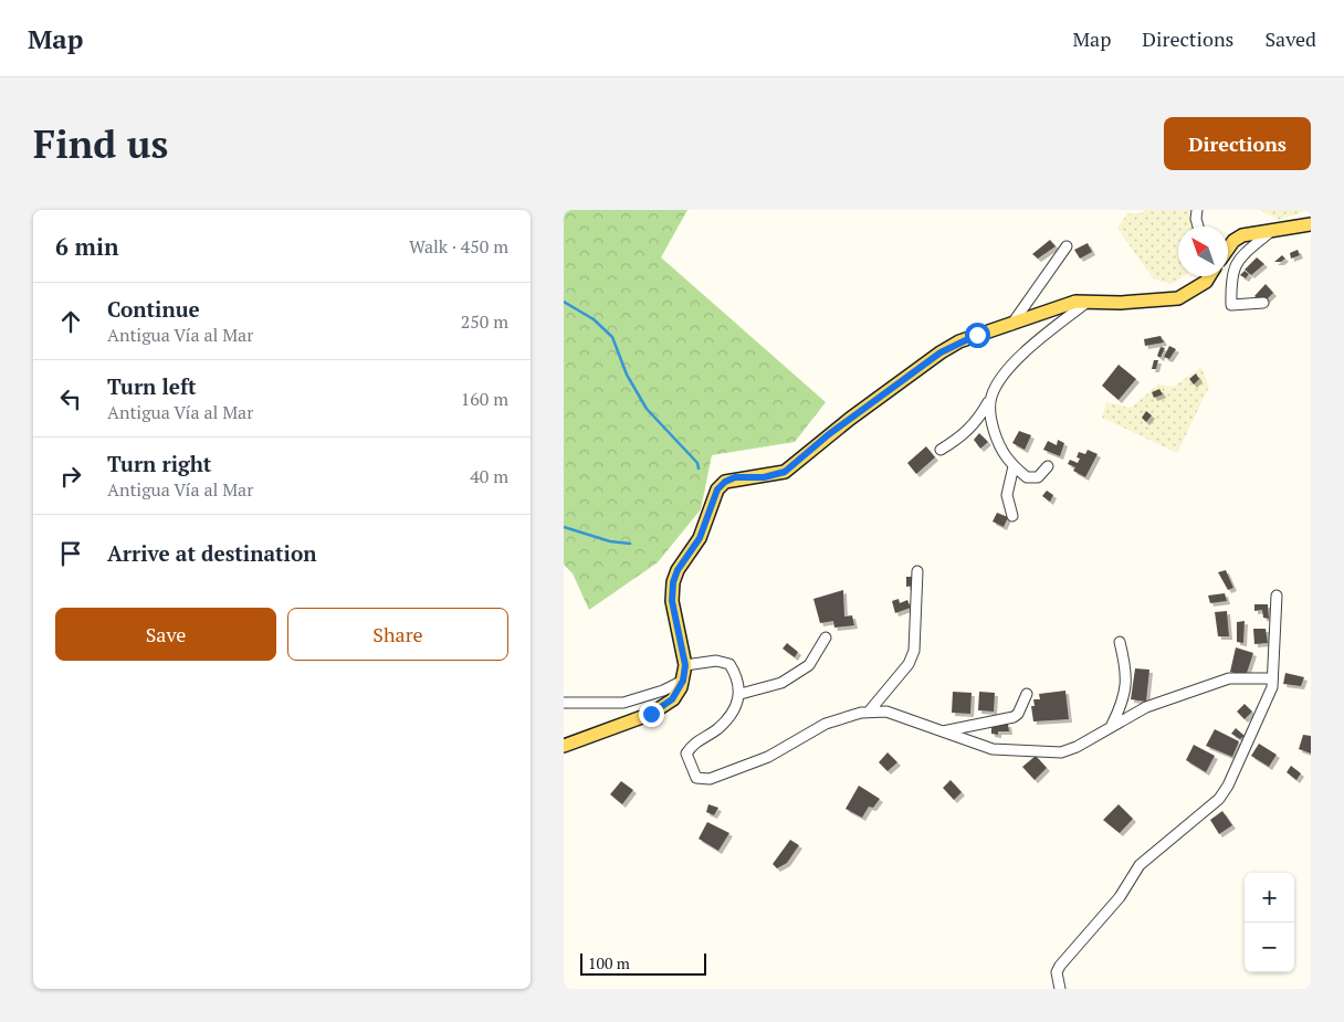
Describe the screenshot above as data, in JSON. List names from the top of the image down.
{
  "scale_bar": "100 m",
  "north": "top left",
  "page": {
    "header": "Map",
    "nav": ["Map", "Directions", "Saved"],
    "buttons": [
      "Directions",
      ["Save", "Share"]
    ],
    "title": "Find us",
    "heading": ["6 min", "Walk · 450 m"],
    "list": [
      ["Continue", "Antigua Vía al Mar", "250 m"],
      ["Turn left", "Antigua Vía al Mar", "160 m"],
      ["Turn right", "Antigua Vía al Mar", "40 m"],
      "Arrive at destination"
    ],
    "map_buttons": ["+", "−"],
    "scale": "100 m"
  }
}
